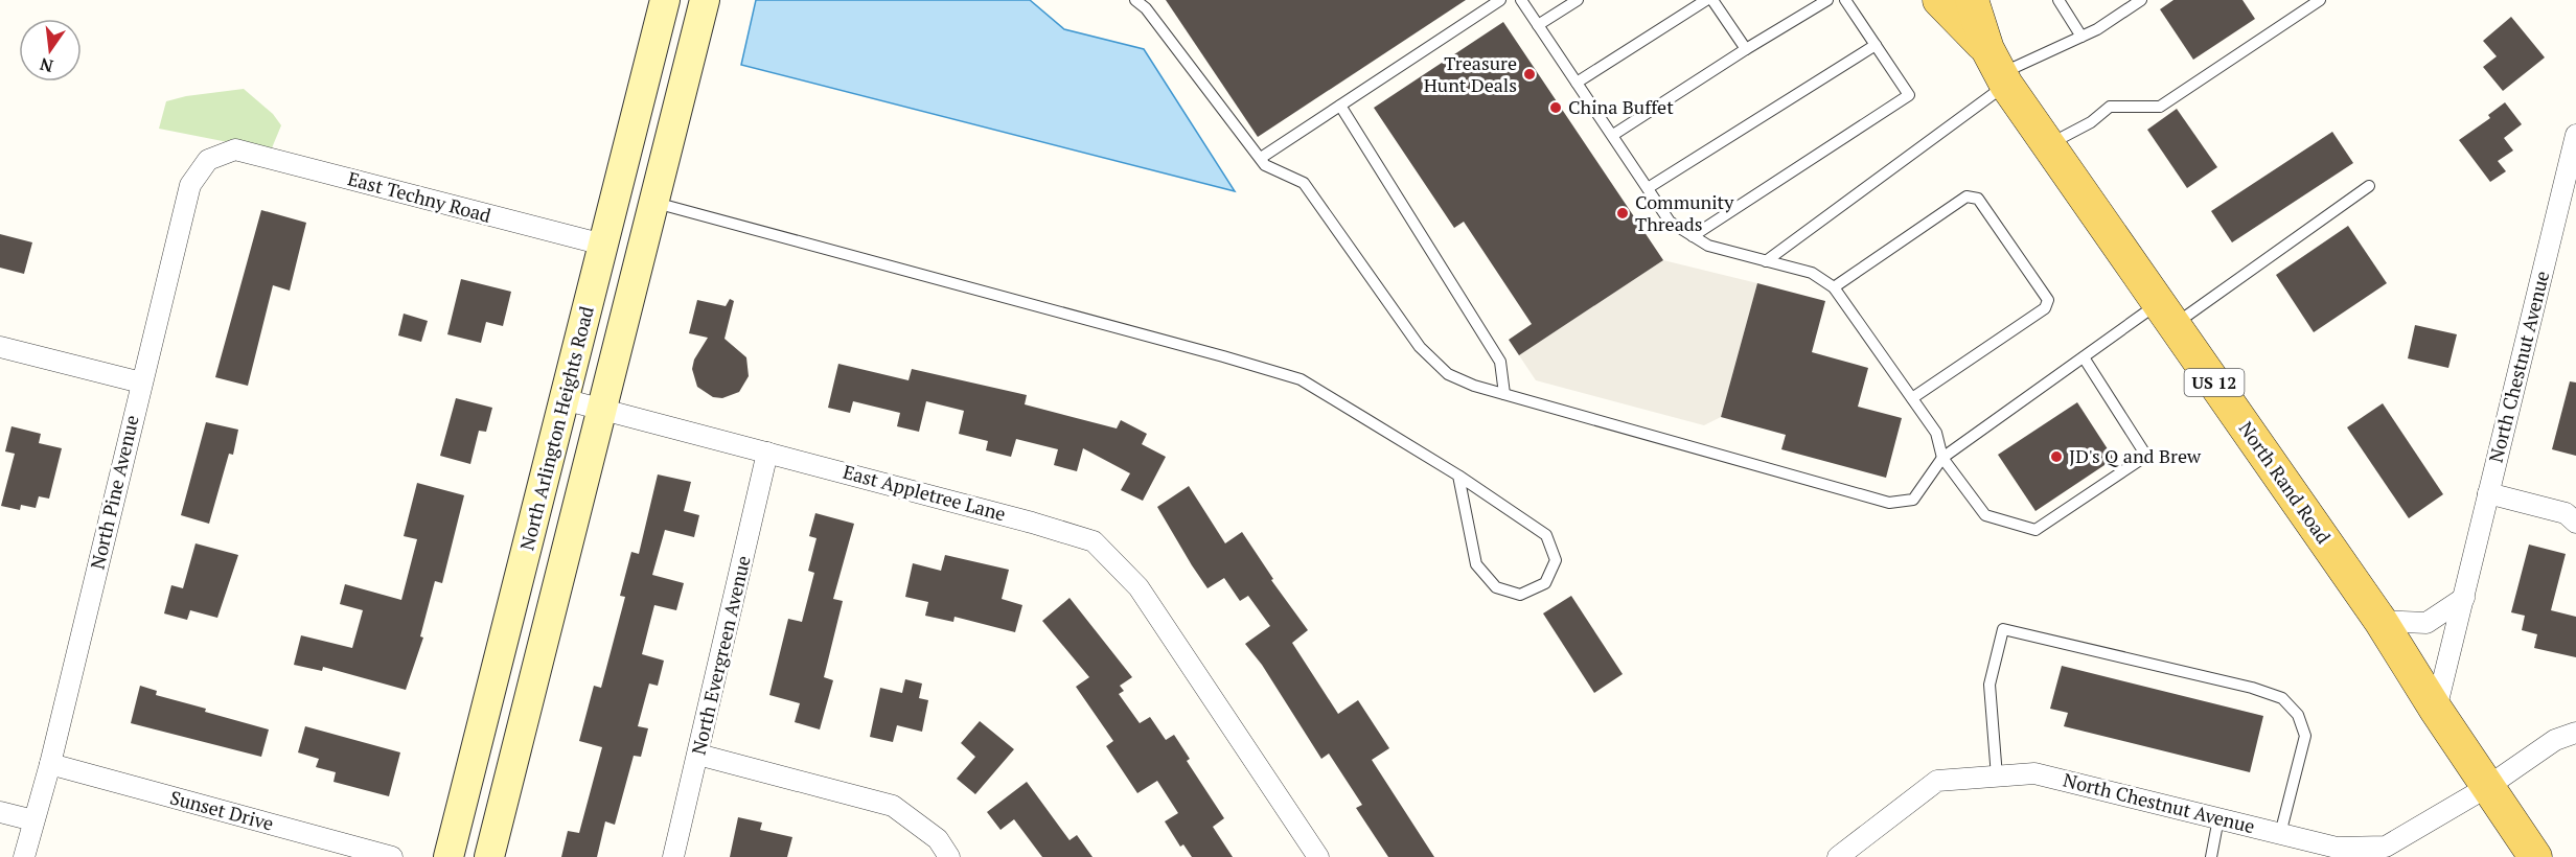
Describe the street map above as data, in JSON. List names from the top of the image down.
{
  "streets": {
    "main road": ["US 12", "North Arlington Heights Road", "North Rand Road"],
    "street": [
      "East Techny Road",
      "North Chestnut Avenue",
      "North Pine Avenue",
      "East Appletree Lane",
      "North Evergreen Avenue",
      "Sunset Drive"
    ]
  },
  "crossings": [
    ["East Techny Road", "North Arlington Heights Road"],
    ["East Techny Road", "North Pine Avenue"],
    ["North Chestnut Avenue", "North Rand Road"],
    ["US 12", "North Rand Road"],
    ["North Arlington Heights Road", "East Appletree Lane"],
    ["North Pine Avenue", "Sunset Drive"],
    ["East Appletree Lane", "North Evergreen Avenue"]
  ],
  "places": [
    "Treasure Hunt Deals",
    "China Buffet",
    "Community Threads",
    "JD's Q and Brew"
  ],
  "north": "bottom"
}
